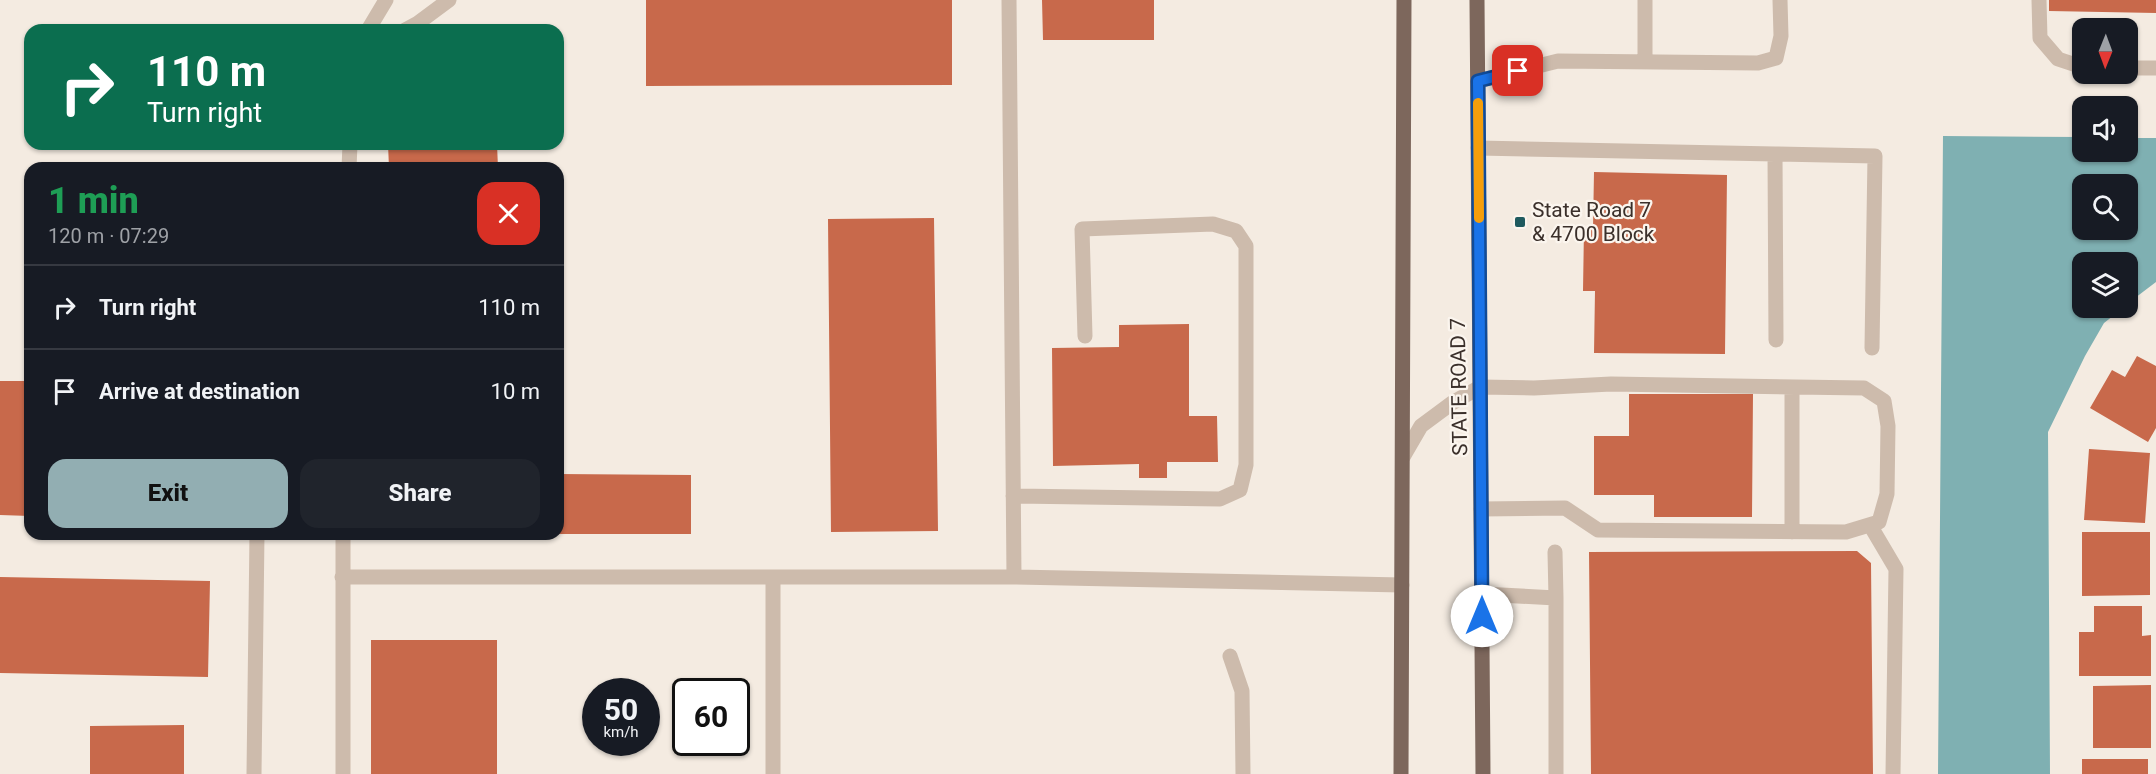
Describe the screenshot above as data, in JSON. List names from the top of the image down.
{
  "streets": {
    "main road": ["STATE ROAD 7"]
  },
  "places": {
    "transit": ["State Road 7 & 4700 Block"]
  },
  "north": "bottom",
  "page": {
    "turn": ["110 m", "Turn right"],
    "heading": ["1 min", "120 m · 07:29"],
    "list": [
      {
        "name": "Turn right",
        "value": "110 m"
      },
      {
        "name": "Arrive at destination",
        "value": "10 m"
      }
    ],
    "buttons": ["Exit", "Share"],
    "speed": "50 km/h",
    "limit": "60"
  }
}
